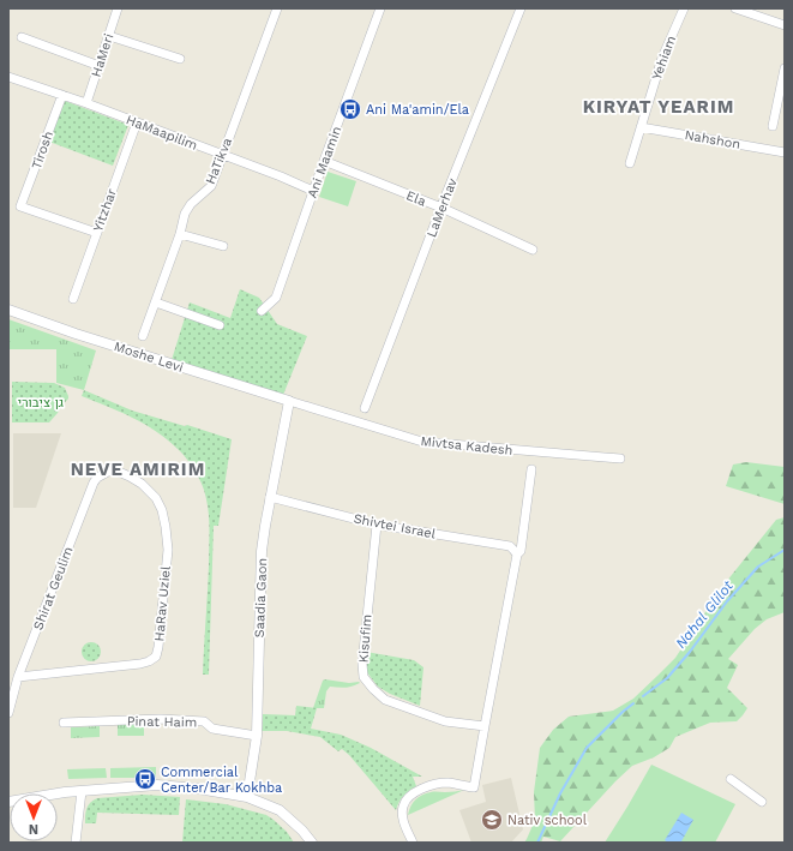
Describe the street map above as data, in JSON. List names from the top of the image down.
{
  "streets": {
    "street": [
      "HaMeri",
      "Yehiam",
      "HaMaapilim",
      "Nahshon",
      "Tirosh",
      "HaTikva",
      "Ani Maamin",
      "Ela",
      "LaMerhav",
      "Yitzhar",
      "Moshe Levi",
      "Mivtsa Kadesh",
      "Shivtei Israel",
      "Shirat Geulim",
      "Saadia Gaon",
      "HaRav Uziel",
      "Kisufim",
      "Pinat Haim"
    ]
  },
  "crossings": [
    ["HaMeri", "HaMaapilim"],
    ["Yehiam", "Nahshon"],
    ["HaMaapilim", "Tirosh"],
    ["HaMaapilim", "HaTikva"],
    ["HaMaapilim", "Ani Maamin"],
    ["HaMaapilim", "Yitzhar"],
    ["Tirosh", "Yitzhar"],
    ["Ani Maamin", "Ela"],
    ["Ela", "LaMerhav"],
    ["Moshe Levi", "Mivtsa Kadesh"],
    ["Moshe Levi", "Saadia Gaon"],
    ["Mivtsa Kadesh", "Saadia Gaon"],
    ["Shivtei Israel", "Saadia Gaon"],
    ["Shivtei Israel", "Kisufim"],
    ["Shirat Geulim", "HaRav Uziel"],
    ["Saadia Gaon", "Pinat Haim"]
  ],
  "districts": ["KIRYAT YEARIM", "NEVE AMIRIM"],
  "water": ["Nahal Glilot"],
  "parks": ["גן ציבורי"],
  "places": {
    "bus stop": ["Ani Ma'amin/Ela", "Commercial Center/Bar Kokhba"],
    "school or university": ["Nativ school"]
  },
  "north": "bottom"
}
